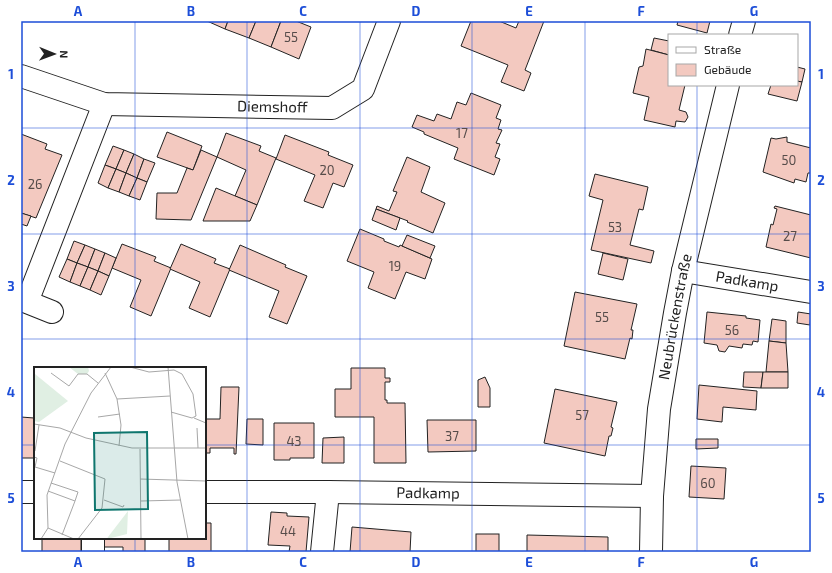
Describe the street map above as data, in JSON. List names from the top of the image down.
{
  "streets": {
    "street": ["Diemshoff", "Padkamp", "Neubrückenstraße"]
  },
  "crossings": [
    ["Padkamp", "Neubrückenstraße"]
  ],
  "house_numbers": [
    "55",
    "17",
    "50",
    "20",
    "26",
    "53",
    "27",
    "19",
    "55",
    "56",
    "57",
    "37",
    "43",
    "60",
    "44"
  ],
  "legend": ["Straße", "Gebäude"],
  "north": "right",
  "grid": {
    "columns": [
      "A",
      "B",
      "C",
      "D",
      "E",
      "F",
      "G"
    ],
    "rows": [
      "1",
      "2",
      "3",
      "4",
      "5"
    ]
  }
}
